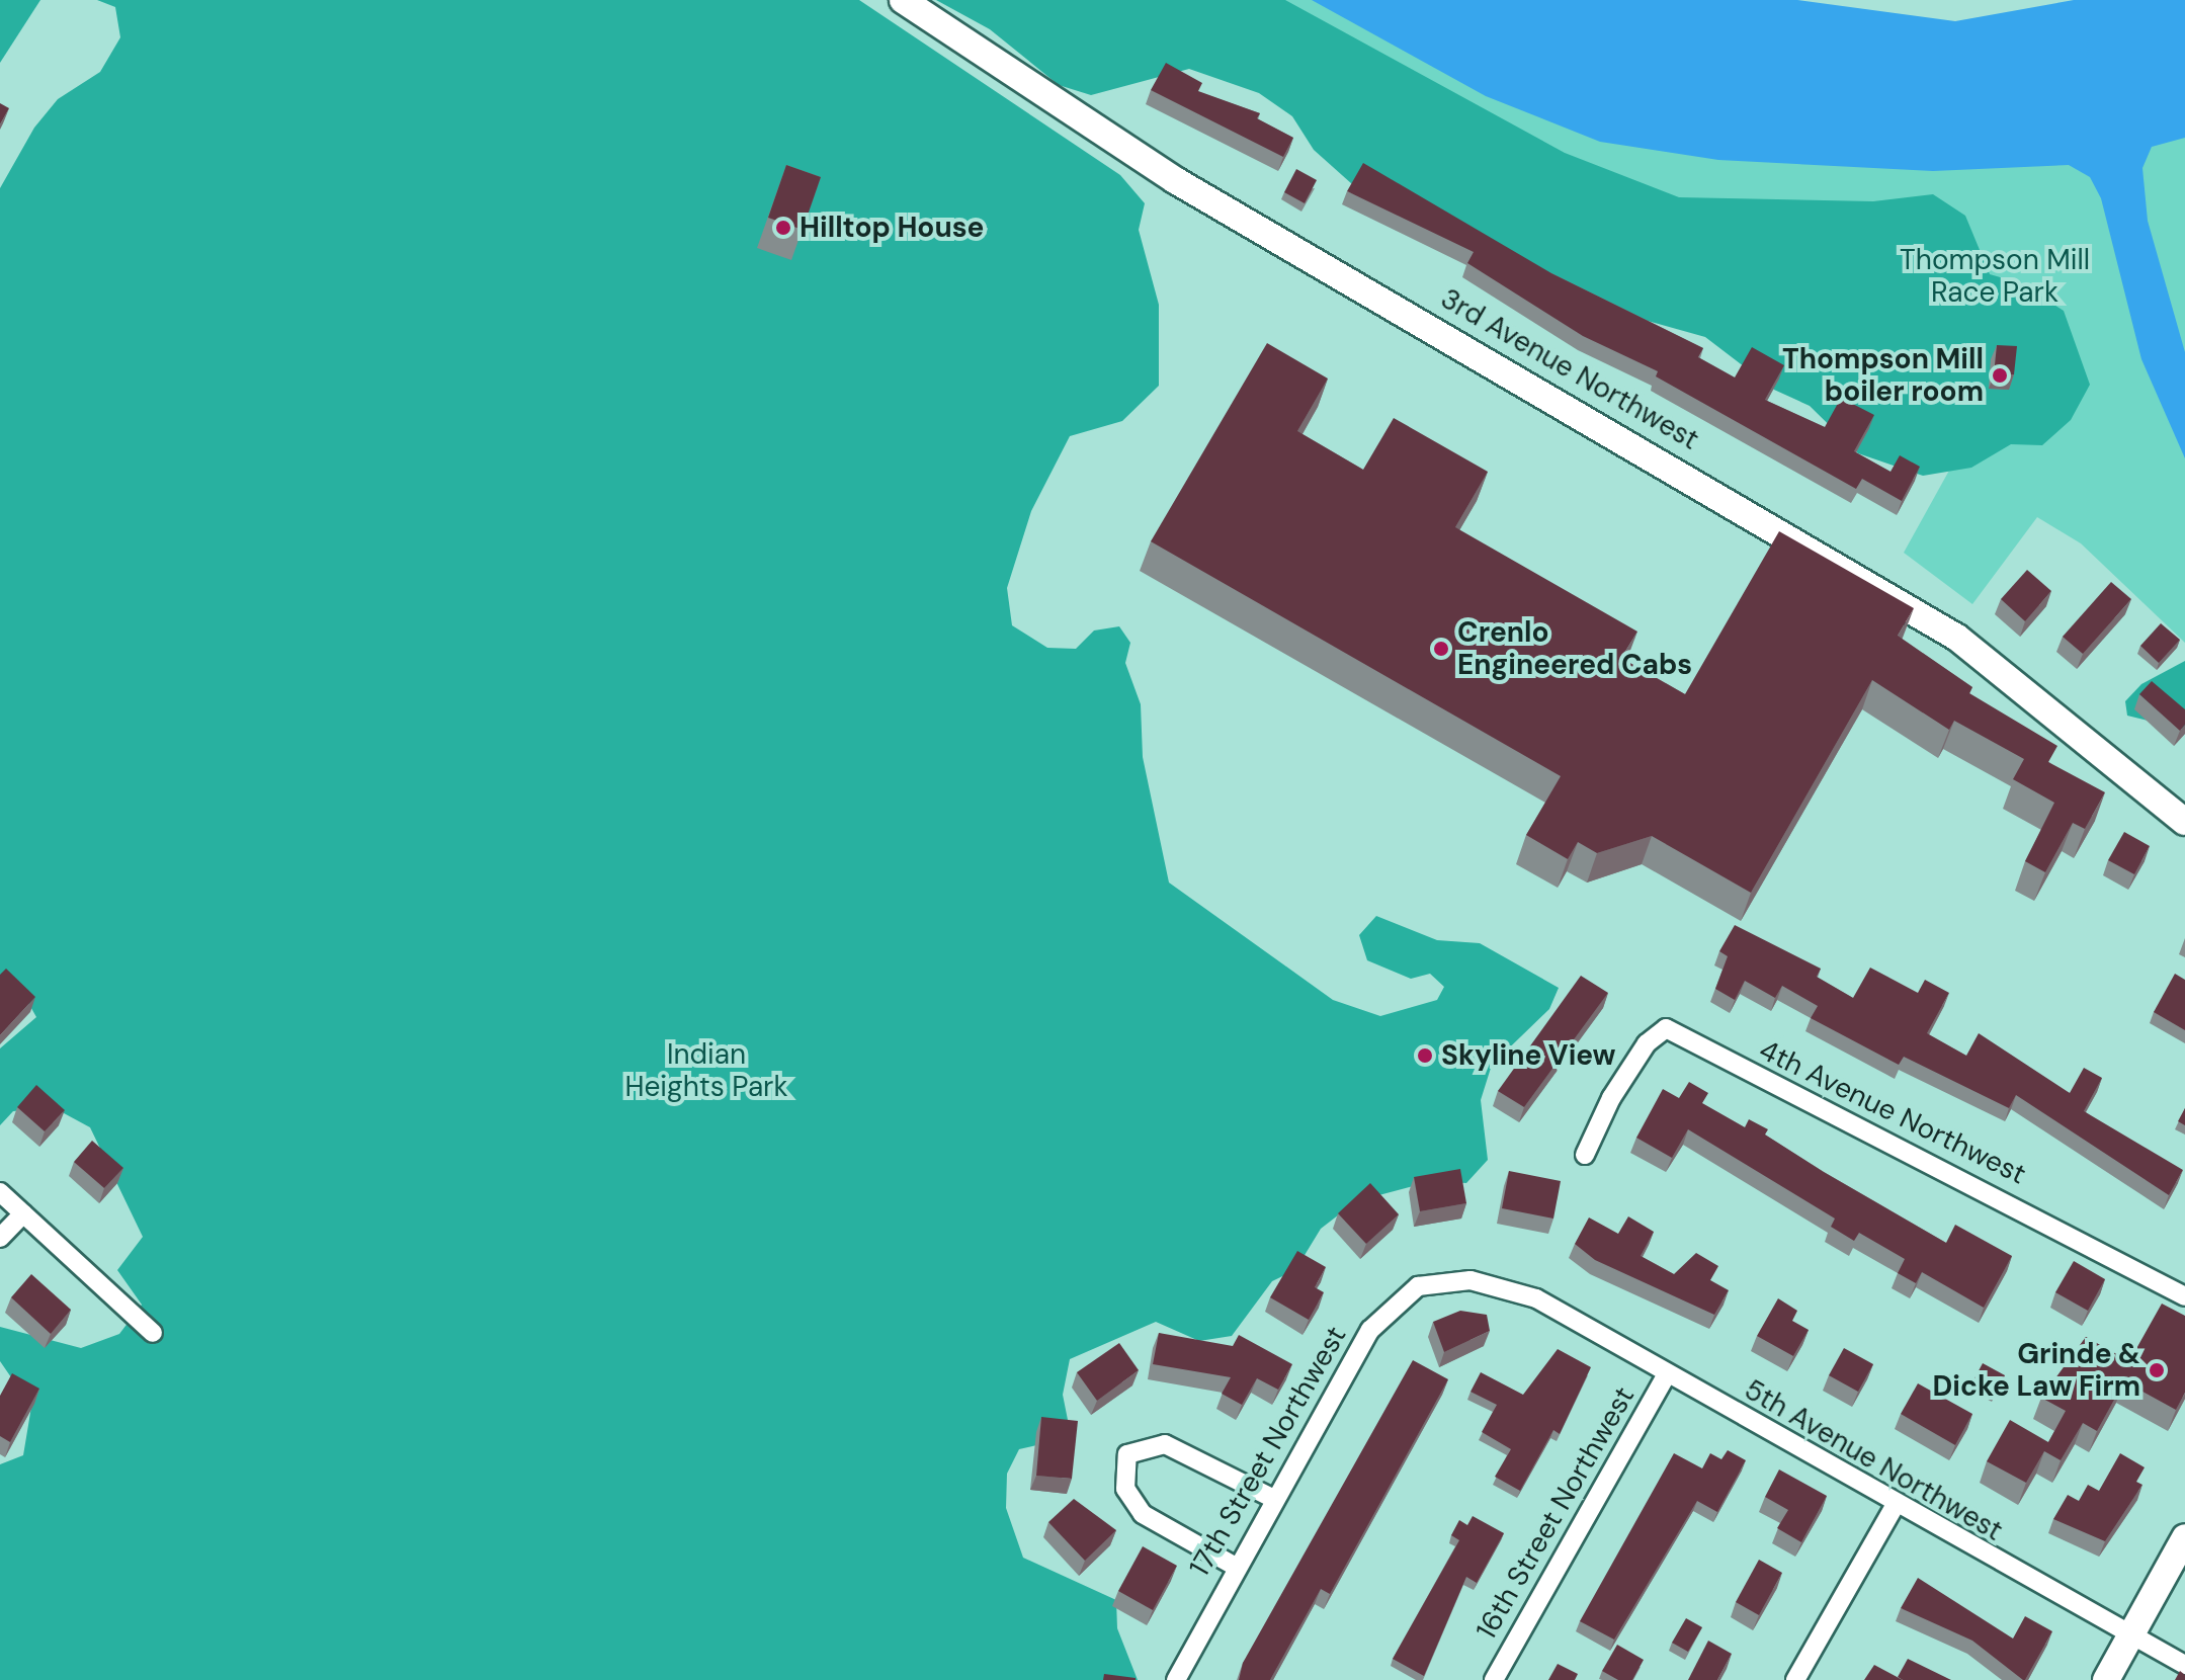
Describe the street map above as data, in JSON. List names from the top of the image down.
{
  "streets": {
    "main road": ["3rd Avenue Northwest"],
    "street": [
      "4th Avenue Northwest",
      "17th Street Northwest",
      "5th Avenue Northwest",
      "16th Street Northwest"
    ]
  },
  "crossings": [
    ["17th Street Northwest", "5th Avenue Northwest"],
    ["5th Avenue Northwest", "16th Street Northwest"]
  ],
  "parks": ["Thompson Mill Race Park", "Indian Heights Park"],
  "places": [
    "Hilltop House",
    "Thompson Mill boiler room",
    "Crenlo Engineered Cabs",
    "Skyline View",
    "Grinde & Dicke Law Firm"
  ]
}
